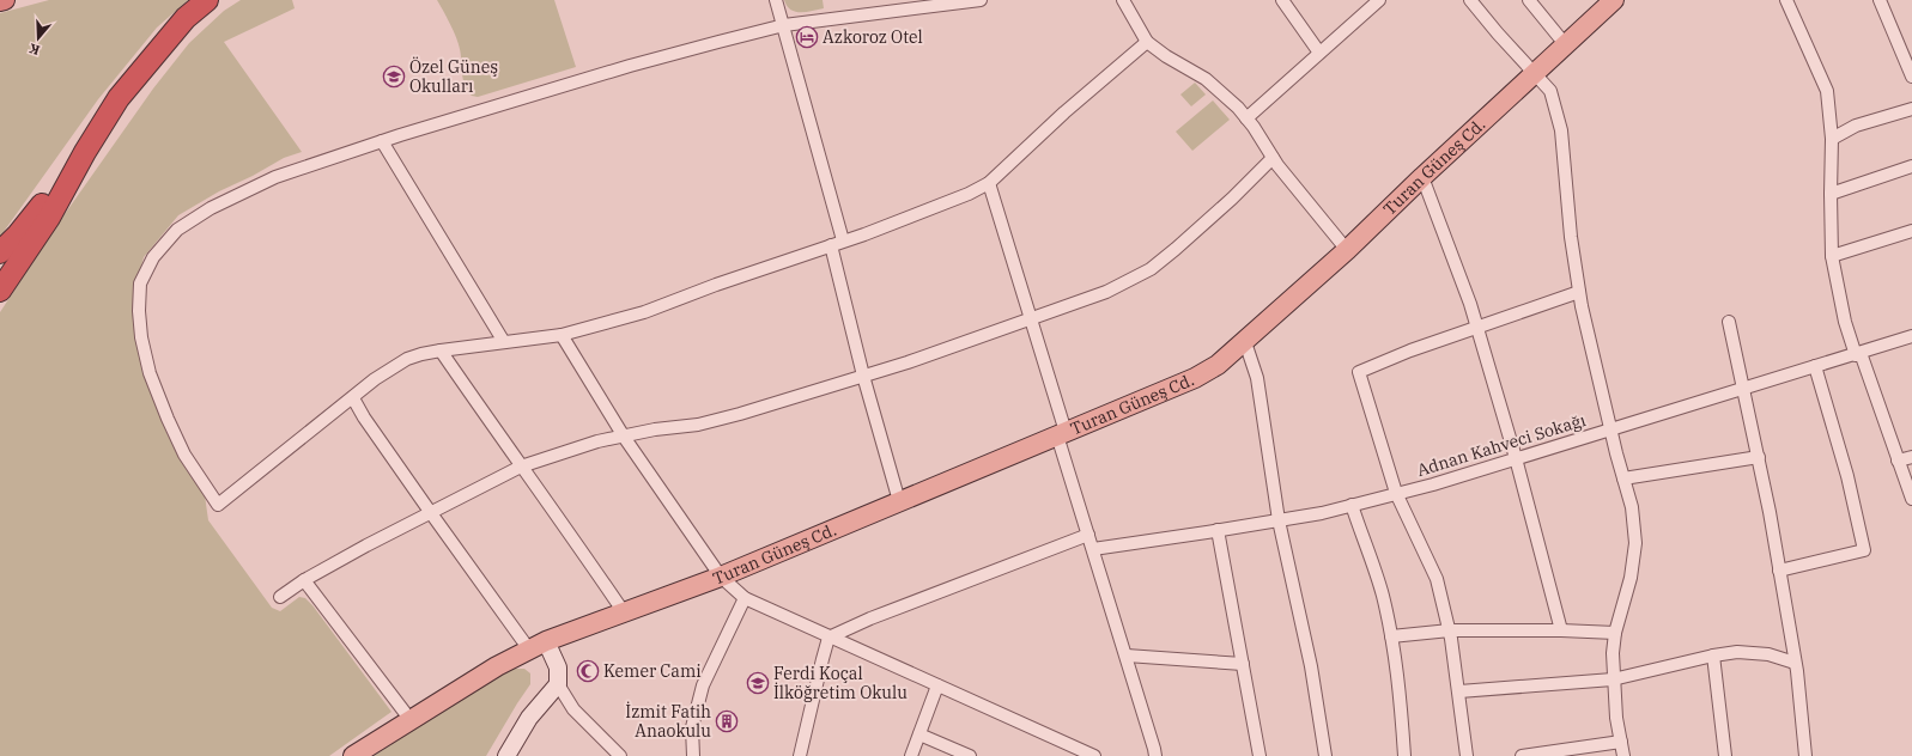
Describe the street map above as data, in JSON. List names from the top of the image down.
{
  "streets": {
    "main road": ["Turan Güneş Cd."],
    "street": ["Adnan Kahveci Sokağı"]
  },
  "places": {
    "hotel": ["Azkoroz Otel"],
    "school or university": ["Özel Güneş Okulları", "Ferdi Koçal İlköğretim Okulu"],
    "mosque": ["Kemer Cami"],
    "building": ["İzmit Fatih Anaokulu"]
  },
  "north": "bottom"
}
